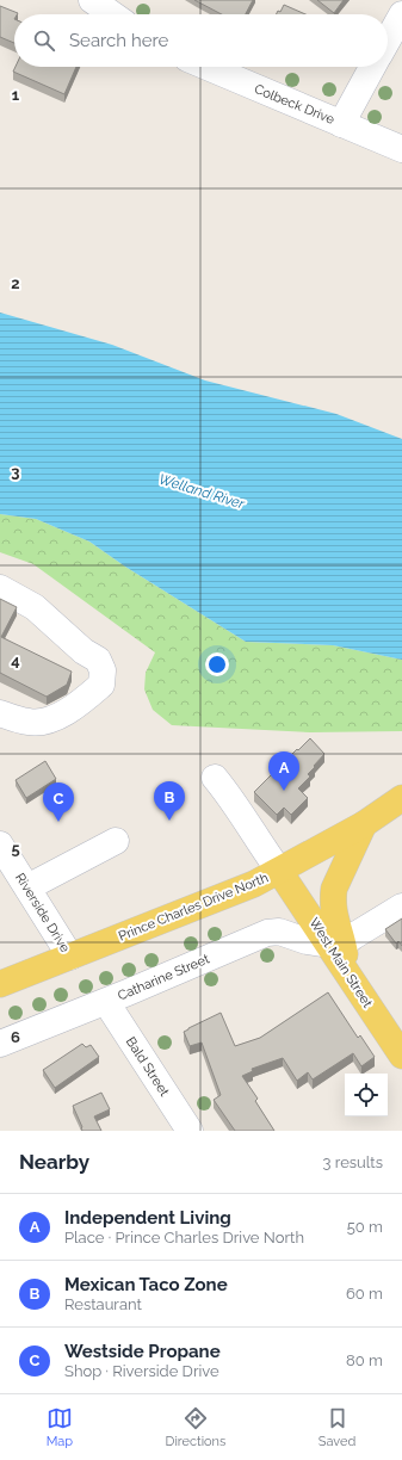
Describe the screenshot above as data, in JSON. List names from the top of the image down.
{
  "streets": {
    "main road": ["Prince Charles Drive North", "West Main Street"],
    "street": [
      "Colbeck Drive",
      "Riverside Drive",
      "Catharine Street",
      "Bald Street"
    ]
  },
  "crossings": [
    ["Prince Charles Drive North", "Riverside Drive"],
    ["Prince Charles Drive North", "West Main Street"],
    ["West Main Street", "Catharine Street"],
    ["Catharine Street", "Bald Street"]
  ],
  "water": ["Welland River"],
  "page": {
    "search": "Search here",
    "pins": ["A", "B", "C"],
    "heading": ["Nearby", "3 results"],
    "list": [
      {
        "mark": "A",
        "name": "Independent Living",
        "note": "Place · Prince Charles Drive North",
        "value": "50 m"
      },
      {
        "mark": "B",
        "name": "Mexican Taco Zone",
        "note": "Restaurant",
        "value": "60 m"
      },
      {
        "mark": "C",
        "name": "Westside Propane",
        "note": "Shop · Riverside Drive",
        "value": "80 m"
      }
    ],
    "nav": ["Map", "Directions", "Saved"]
  },
  "grid": {
    "rows": [
      "1",
      "2",
      "3",
      "4",
      "5",
      "6"
    ]
  }
}
